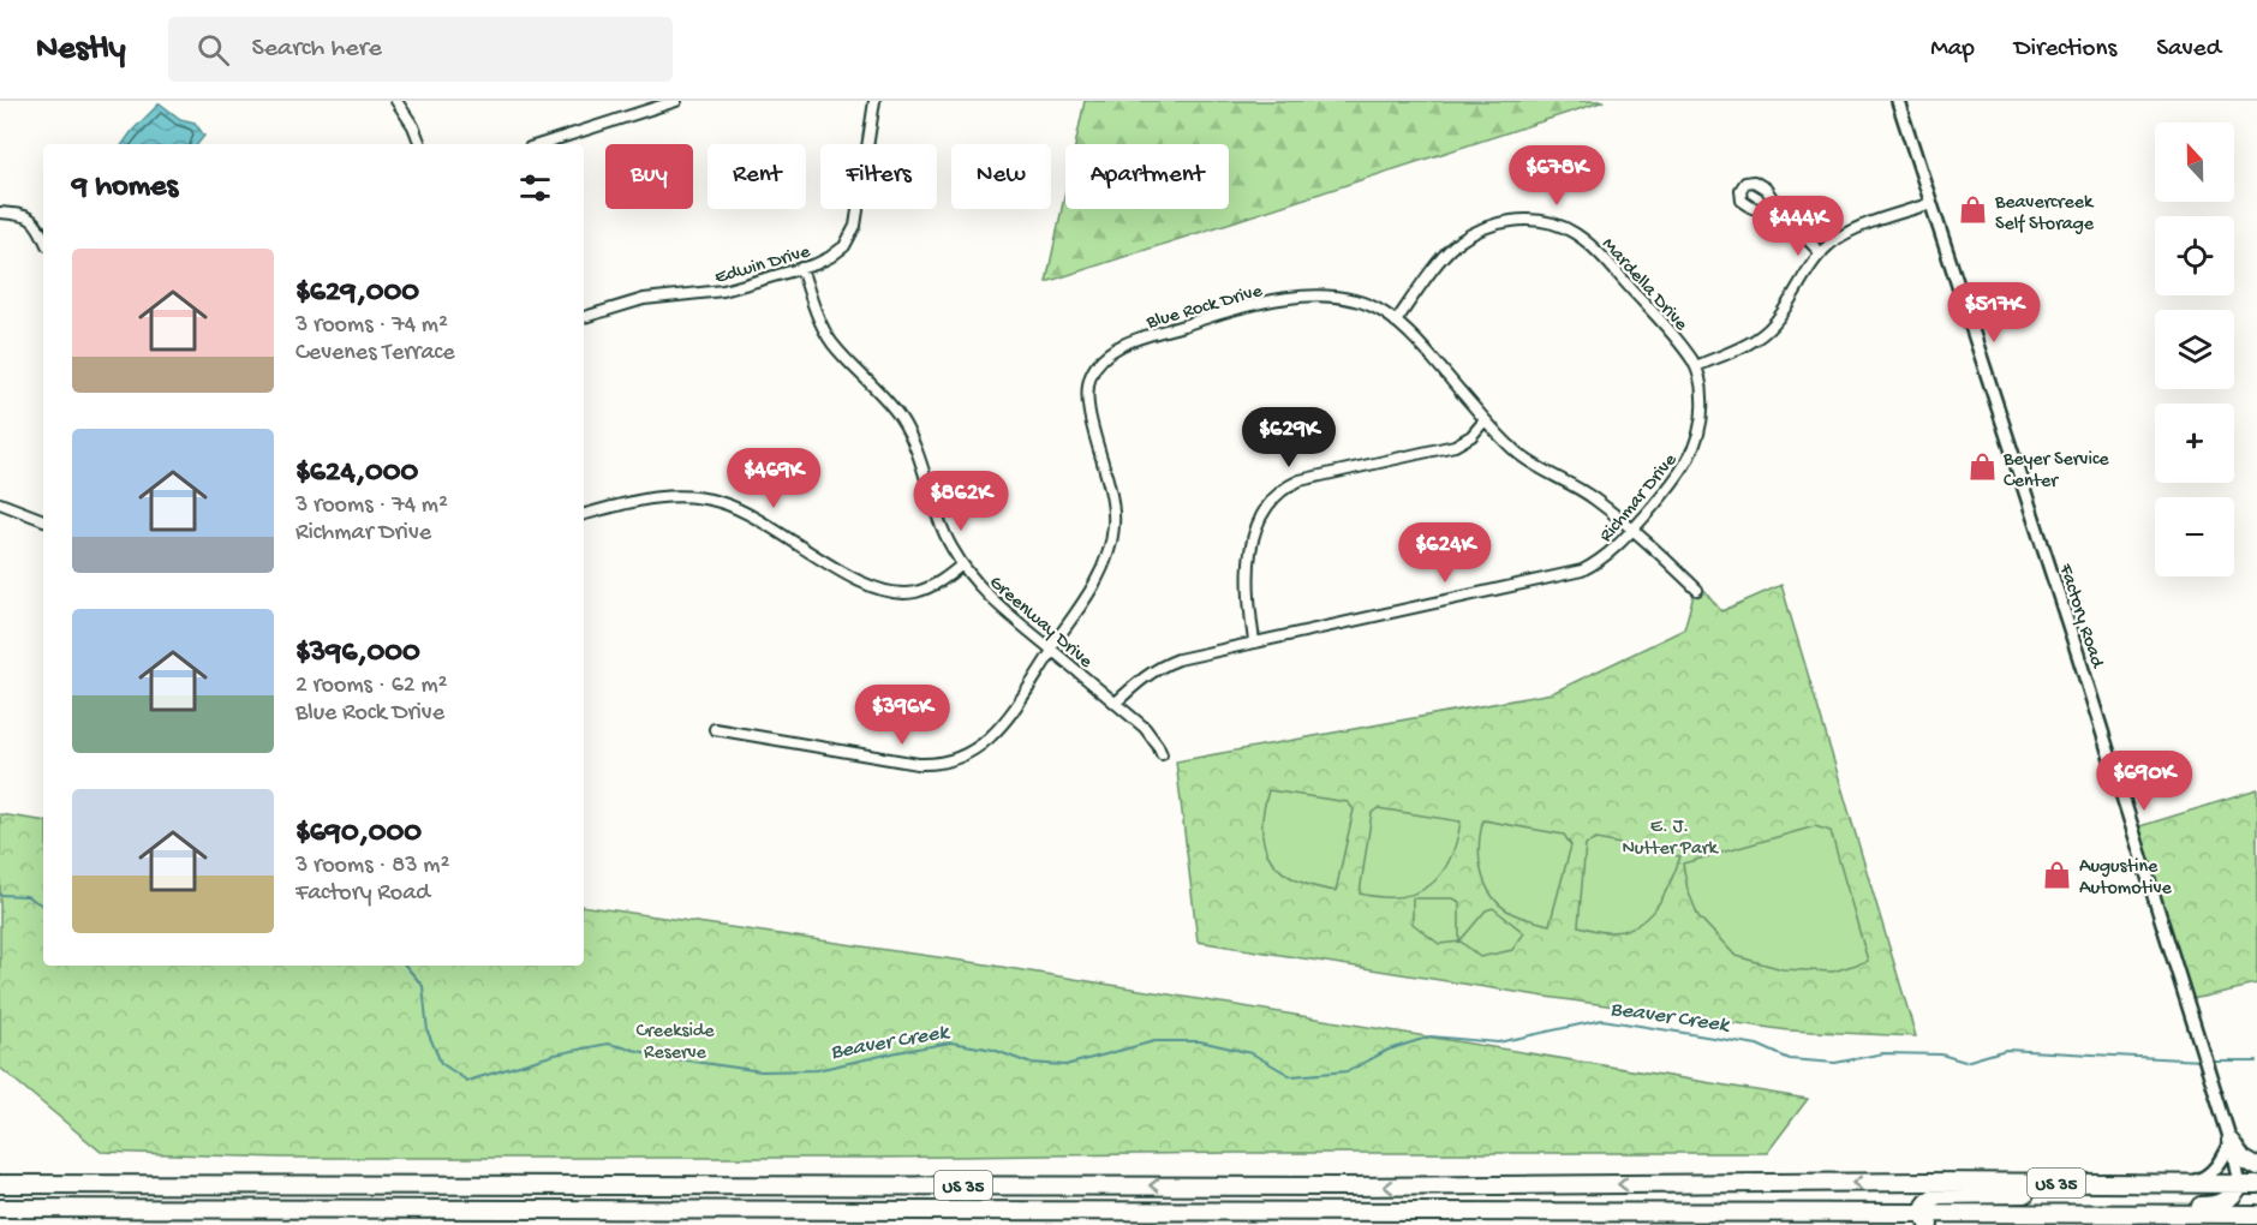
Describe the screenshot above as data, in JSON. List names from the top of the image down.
{
  "streets": {
    "highway": ["US 35"],
    "street": [
      "Edwin Drive",
      "Mardella Drive",
      "Blue Rock Drive",
      "Richmar Drive",
      "Factory Road",
      "Greenway Drive"
    ]
  },
  "crossings": [
    ["Edwin Drive", "Greenway Drive"],
    ["Mardella Drive", "Blue Rock Drive"],
    ["Mardella Drive", "Richmar Drive"],
    ["Blue Rock Drive", "Richmar Drive"],
    ["Blue Rock Drive", "Greenway Drive"],
    ["Richmar Drive", "Greenway Drive"],
    ["Factory Road", "US 35"]
  ],
  "water": ["Beaver Creek"],
  "parks": ["E. J. Nutter Park", "Creekside Reserve"],
  "places": {
    "shop": ["Beavercreek Self Storage", "Beyer Service Center", "Augustine Automotive"]
  },
  "north": "top",
  "page": {
    "header": "Nestly",
    "search": "Search here",
    "nav": ["Map", "Directions", "Saved"],
    "map_buttons": ["+", "−"],
    "chip": [
      "Buy",
      "Rent",
      "Filters",
      "New",
      "Apartment"
    ],
    "heading": "9 homes",
    "price": [
      "$678K",
      "$444K",
      "$517K",
      "$629K",
      "$469K",
      "$862K",
      "$624K",
      "$396K",
      "$690K"
    ],
    "list": [
      {
        "name": "$629,000",
        "note": "3 rooms · 74 m² · Cevenes Terrace"
      },
      {
        "name": "$624,000",
        "note": "3 rooms · 74 m² · Richmar Drive"
      },
      {
        "name": "$396,000",
        "note": "2 rooms · 62 m² · Blue Rock Drive"
      },
      {
        "name": "$690,000",
        "note": "3 rooms · 83 m² · Factory Road"
      }
    ]
  }
}
